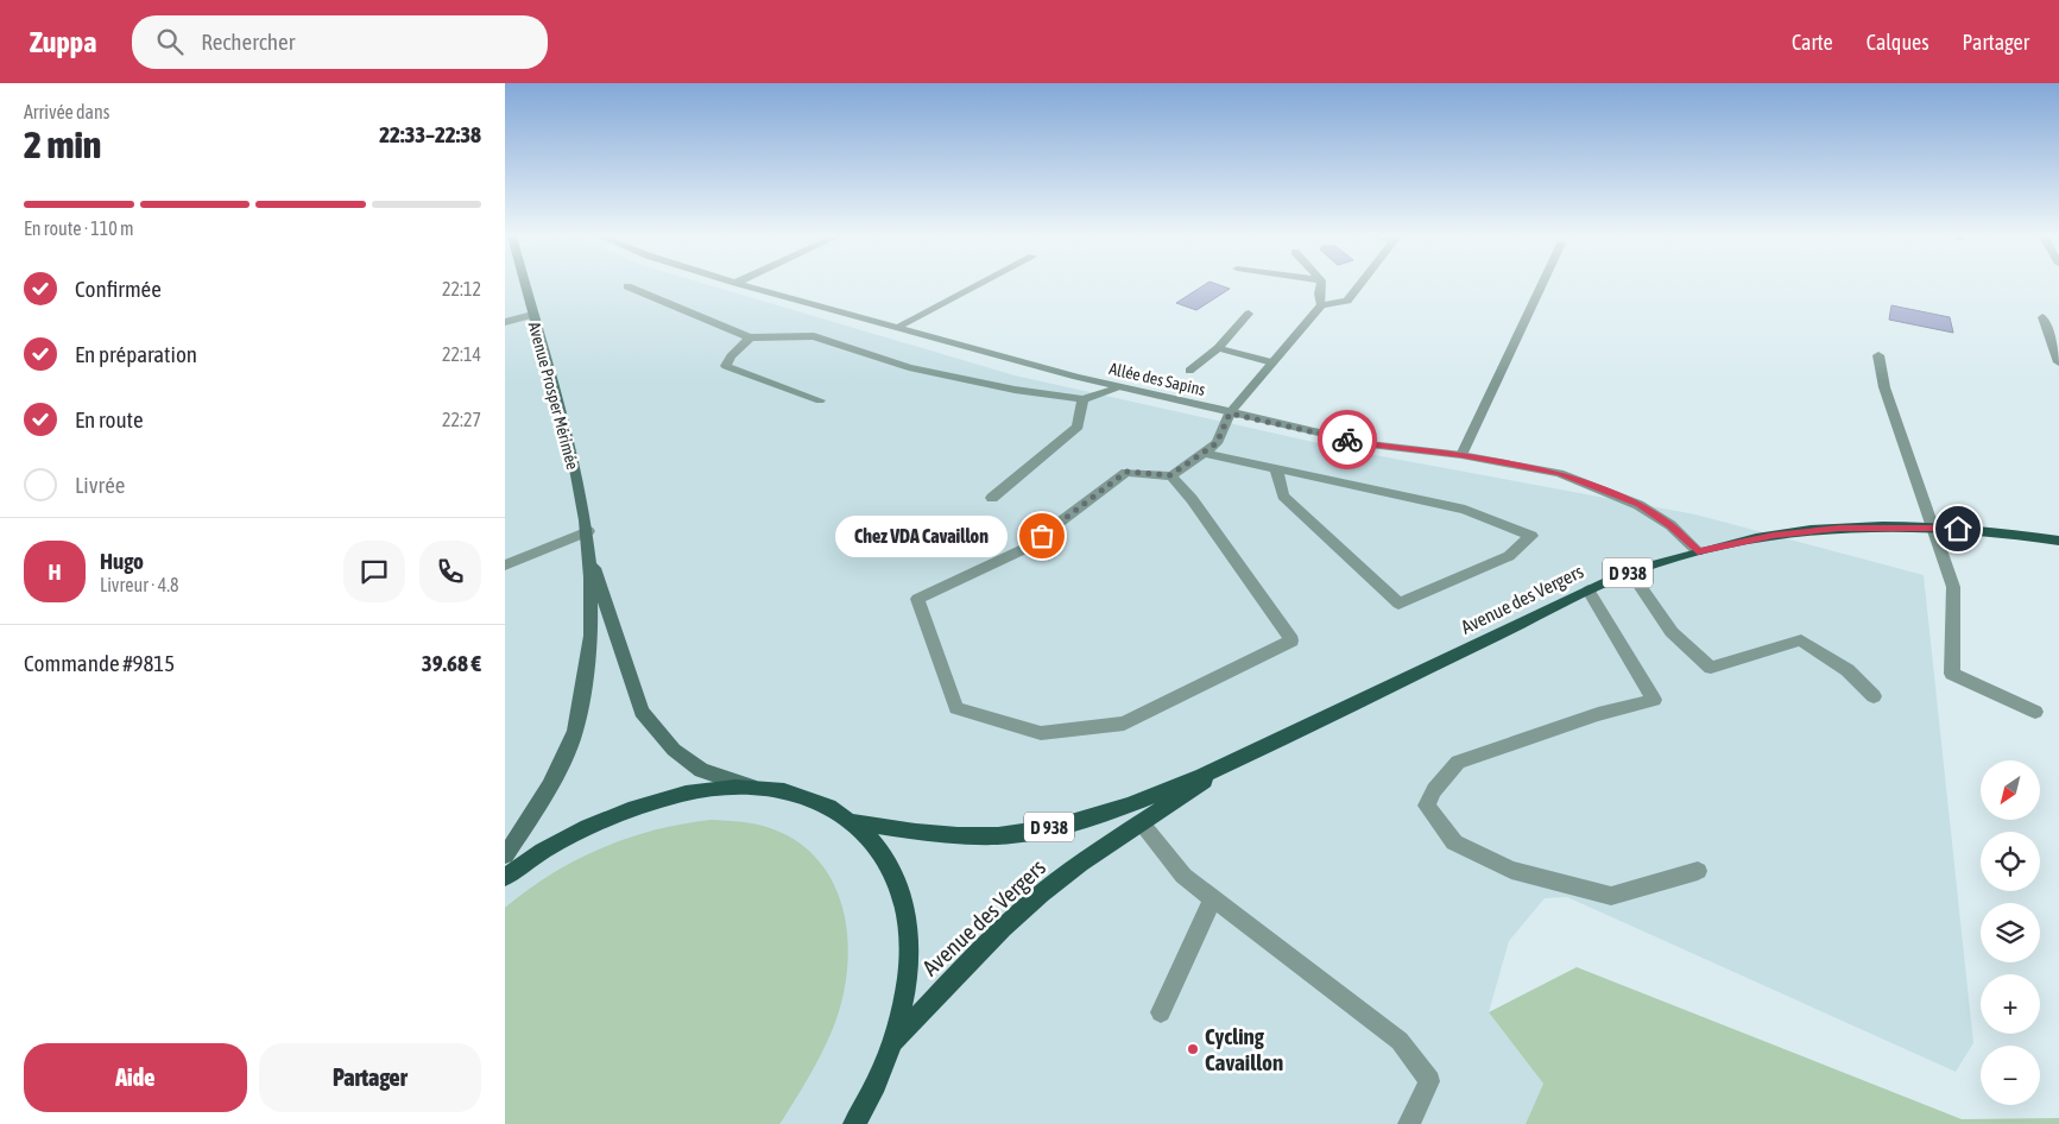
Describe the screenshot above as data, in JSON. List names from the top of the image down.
{
  "streets": {
    "main road": ["Avenue Prosper Mérimée", "D 938", "Avenue des Vergers"],
    "street": ["Allée des Sapins"]
  },
  "crossings": [
    ["Allée des Sapins", "Avenue des Vergers"],
    ["Avenue Prosper Mérimée", "D 938"],
    ["D 938", "Avenue des Vergers"]
  ],
  "places": ["Chez VDA Cavaillon", "Cycling Cavaillon"],
  "north": "bottom left",
  "page": {
    "header": "Zuppa",
    "search": "Rechercher",
    "nav": ["Carte", "Calques", "Partager"],
    "heading": ["2 min", "Arrivée dans", "22:33–22:38"],
    "panel": [
      "Hugo",
      "Livreur · 4.8",
      "Commande #9815",
      "39.68 €"
    ],
    "bar": "En route · 110 m",
    "list": [
      ["Confirmée", "22:12"],
      ["En préparation", "22:14"],
      ["En route", "22:27"],
      "Livrée"
    ],
    "bubble": "Chez VDA Cavaillon",
    "round": "H",
    "map_buttons": ["+", "−"],
    "buttons": ["Aide", "Partager"]
  }
}
